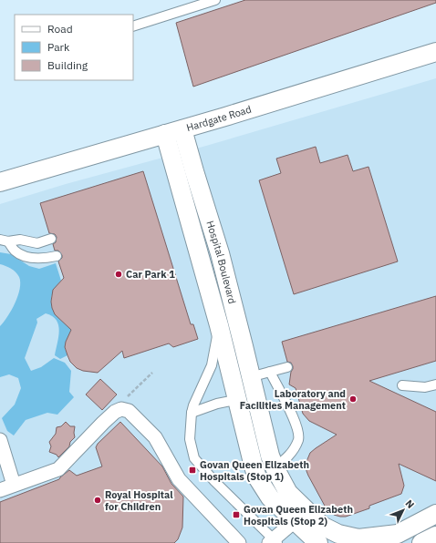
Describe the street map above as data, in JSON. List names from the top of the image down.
{
  "streets": {
    "street": ["Hardgate Road", "Hospital Boulevard"]
  },
  "crossings": [
    ["Hardgate Road", "Hospital Boulevard"]
  ],
  "places": {
    "other": ["Car Park 1", "Laboratory and Facilities Management", "Royal Hospital for Children"],
    "transit": ["Govan Queen Elizabeth Hospitals (Stop 1)", "Govan Queen Elizabeth Hospitals (Stop 2)"]
  },
  "legend": ["Road", "Park", "Building"],
  "north": "top right"
}
